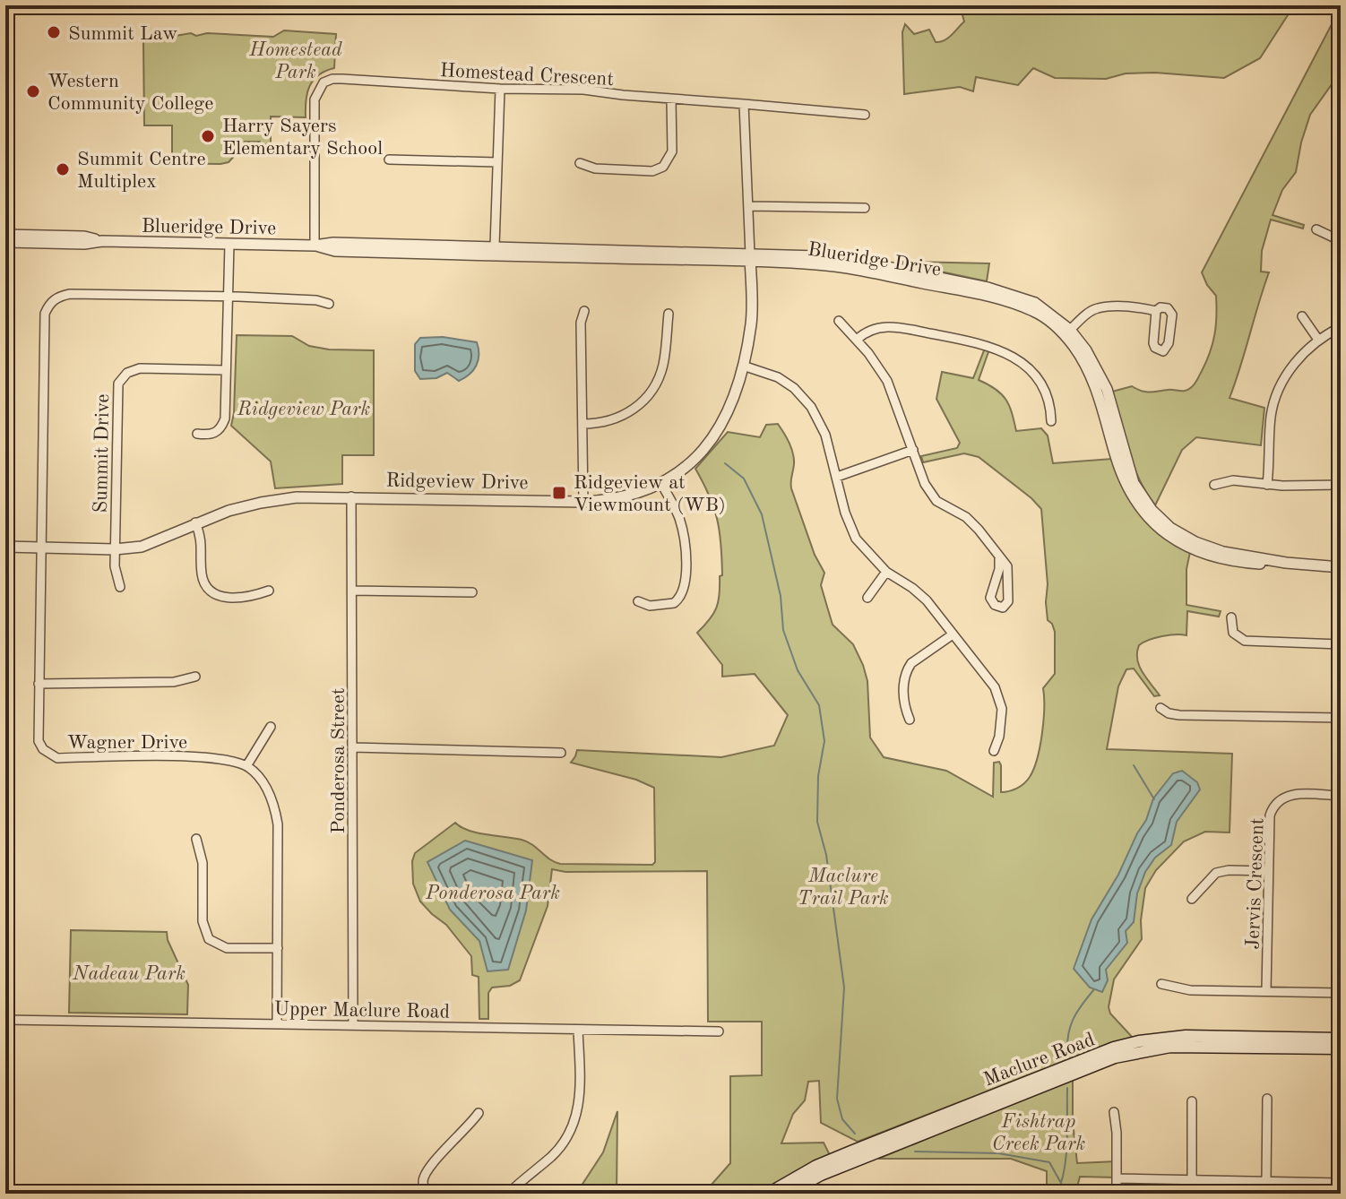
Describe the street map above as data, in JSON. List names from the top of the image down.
{
  "streets": {
    "main road": ["Maclure Road"],
    "street": [
      "Homestead Crescent",
      "Blueridge Drive",
      "Summit Drive",
      "Ridgeview Drive",
      "Wagner Drive",
      "Ponderosa Street",
      "Jervis Crescent",
      "Upper Maclure Road"
    ]
  },
  "crossings": [
    ["Homestead Crescent", "Blueridge Drive"],
    ["Blueridge Drive", "Ridgeview Drive"],
    ["Summit Drive", "Ridgeview Drive"],
    ["Ridgeview Drive", "Wagner Drive"],
    ["Ridgeview Drive", "Ponderosa Street"],
    ["Ponderosa Street", "Upper Maclure Road"]
  ],
  "parks": [
    "Homestead Park",
    "Ridgeview Park",
    "Maclure Trail Park",
    "Ponderosa Park",
    "Nadeau Park",
    "Fishtrap Creek Park"
  ],
  "places": {
    "other": [
      "Summit Law",
      "Western Community College",
      "Harry Sayers Elementary School",
      "Summit Centre Multiplex"
    ],
    "transit": ["Ridgeview at Viewmount (WB)"]
  }
}
